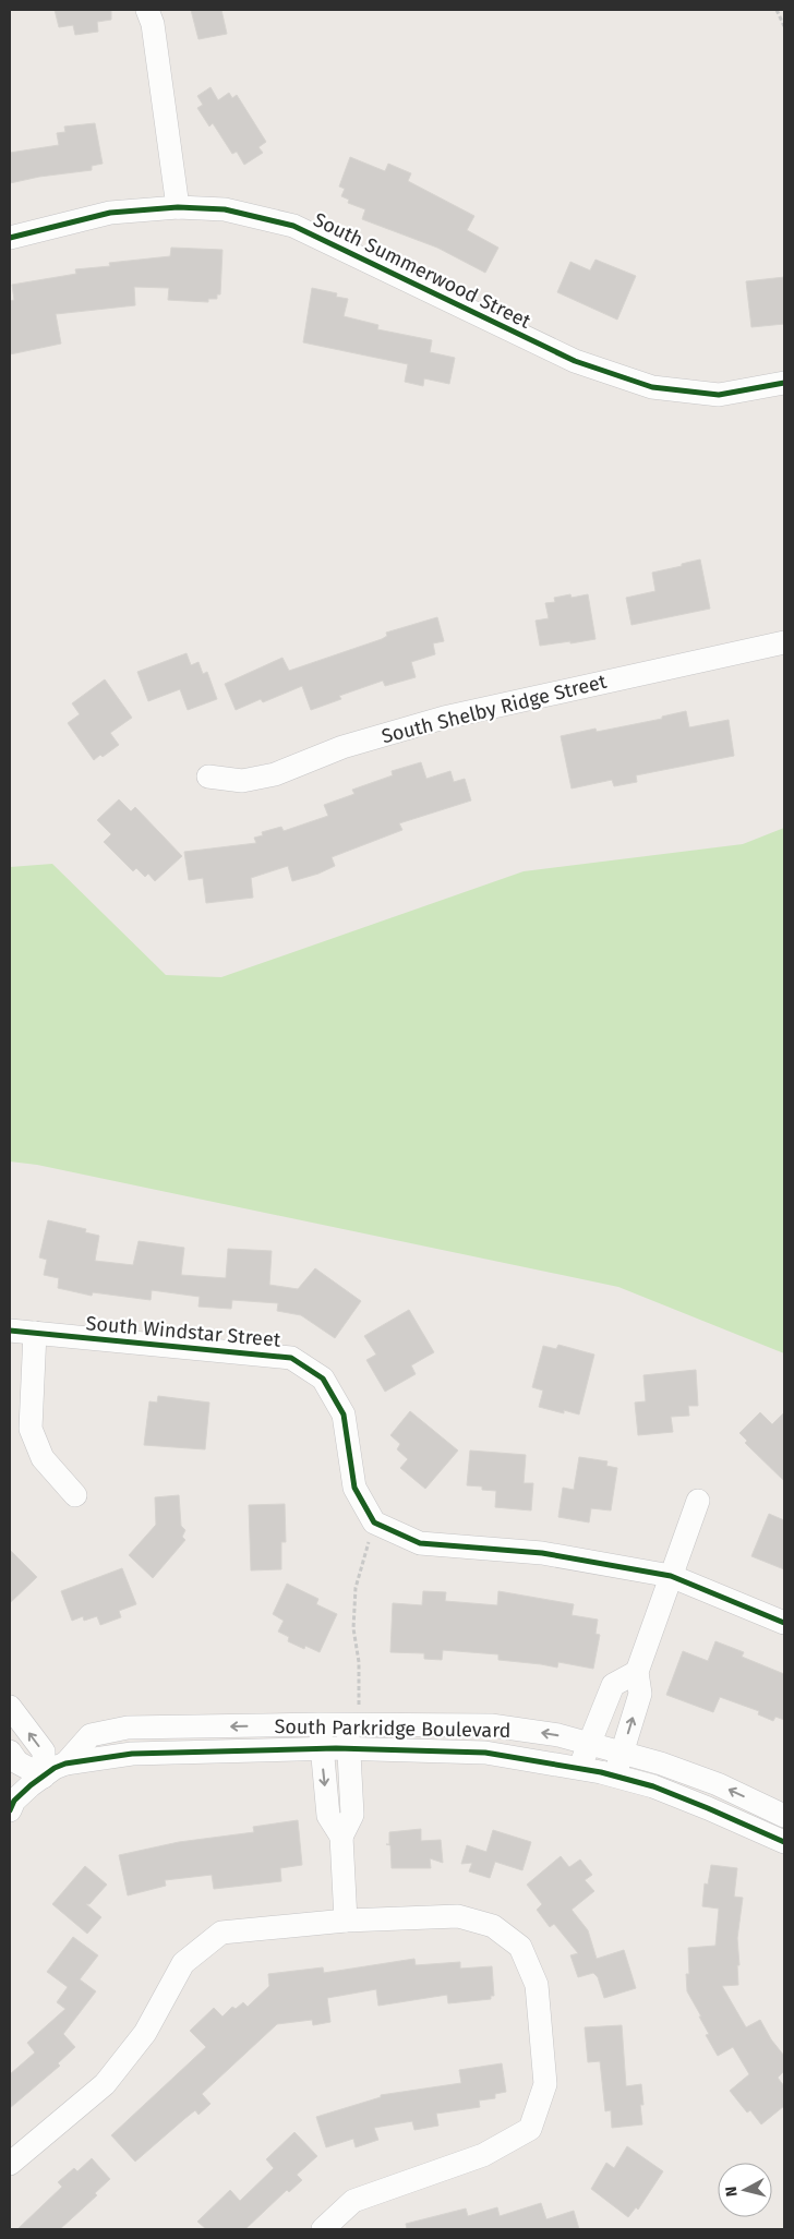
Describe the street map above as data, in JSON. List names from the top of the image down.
{
  "streets": {
    "street": [
      "South Summerwood Street",
      "South Shelby Ridge Street",
      "South Windstar Street",
      "South Parkridge Boulevard"
    ]
  },
  "north": "left"
}
